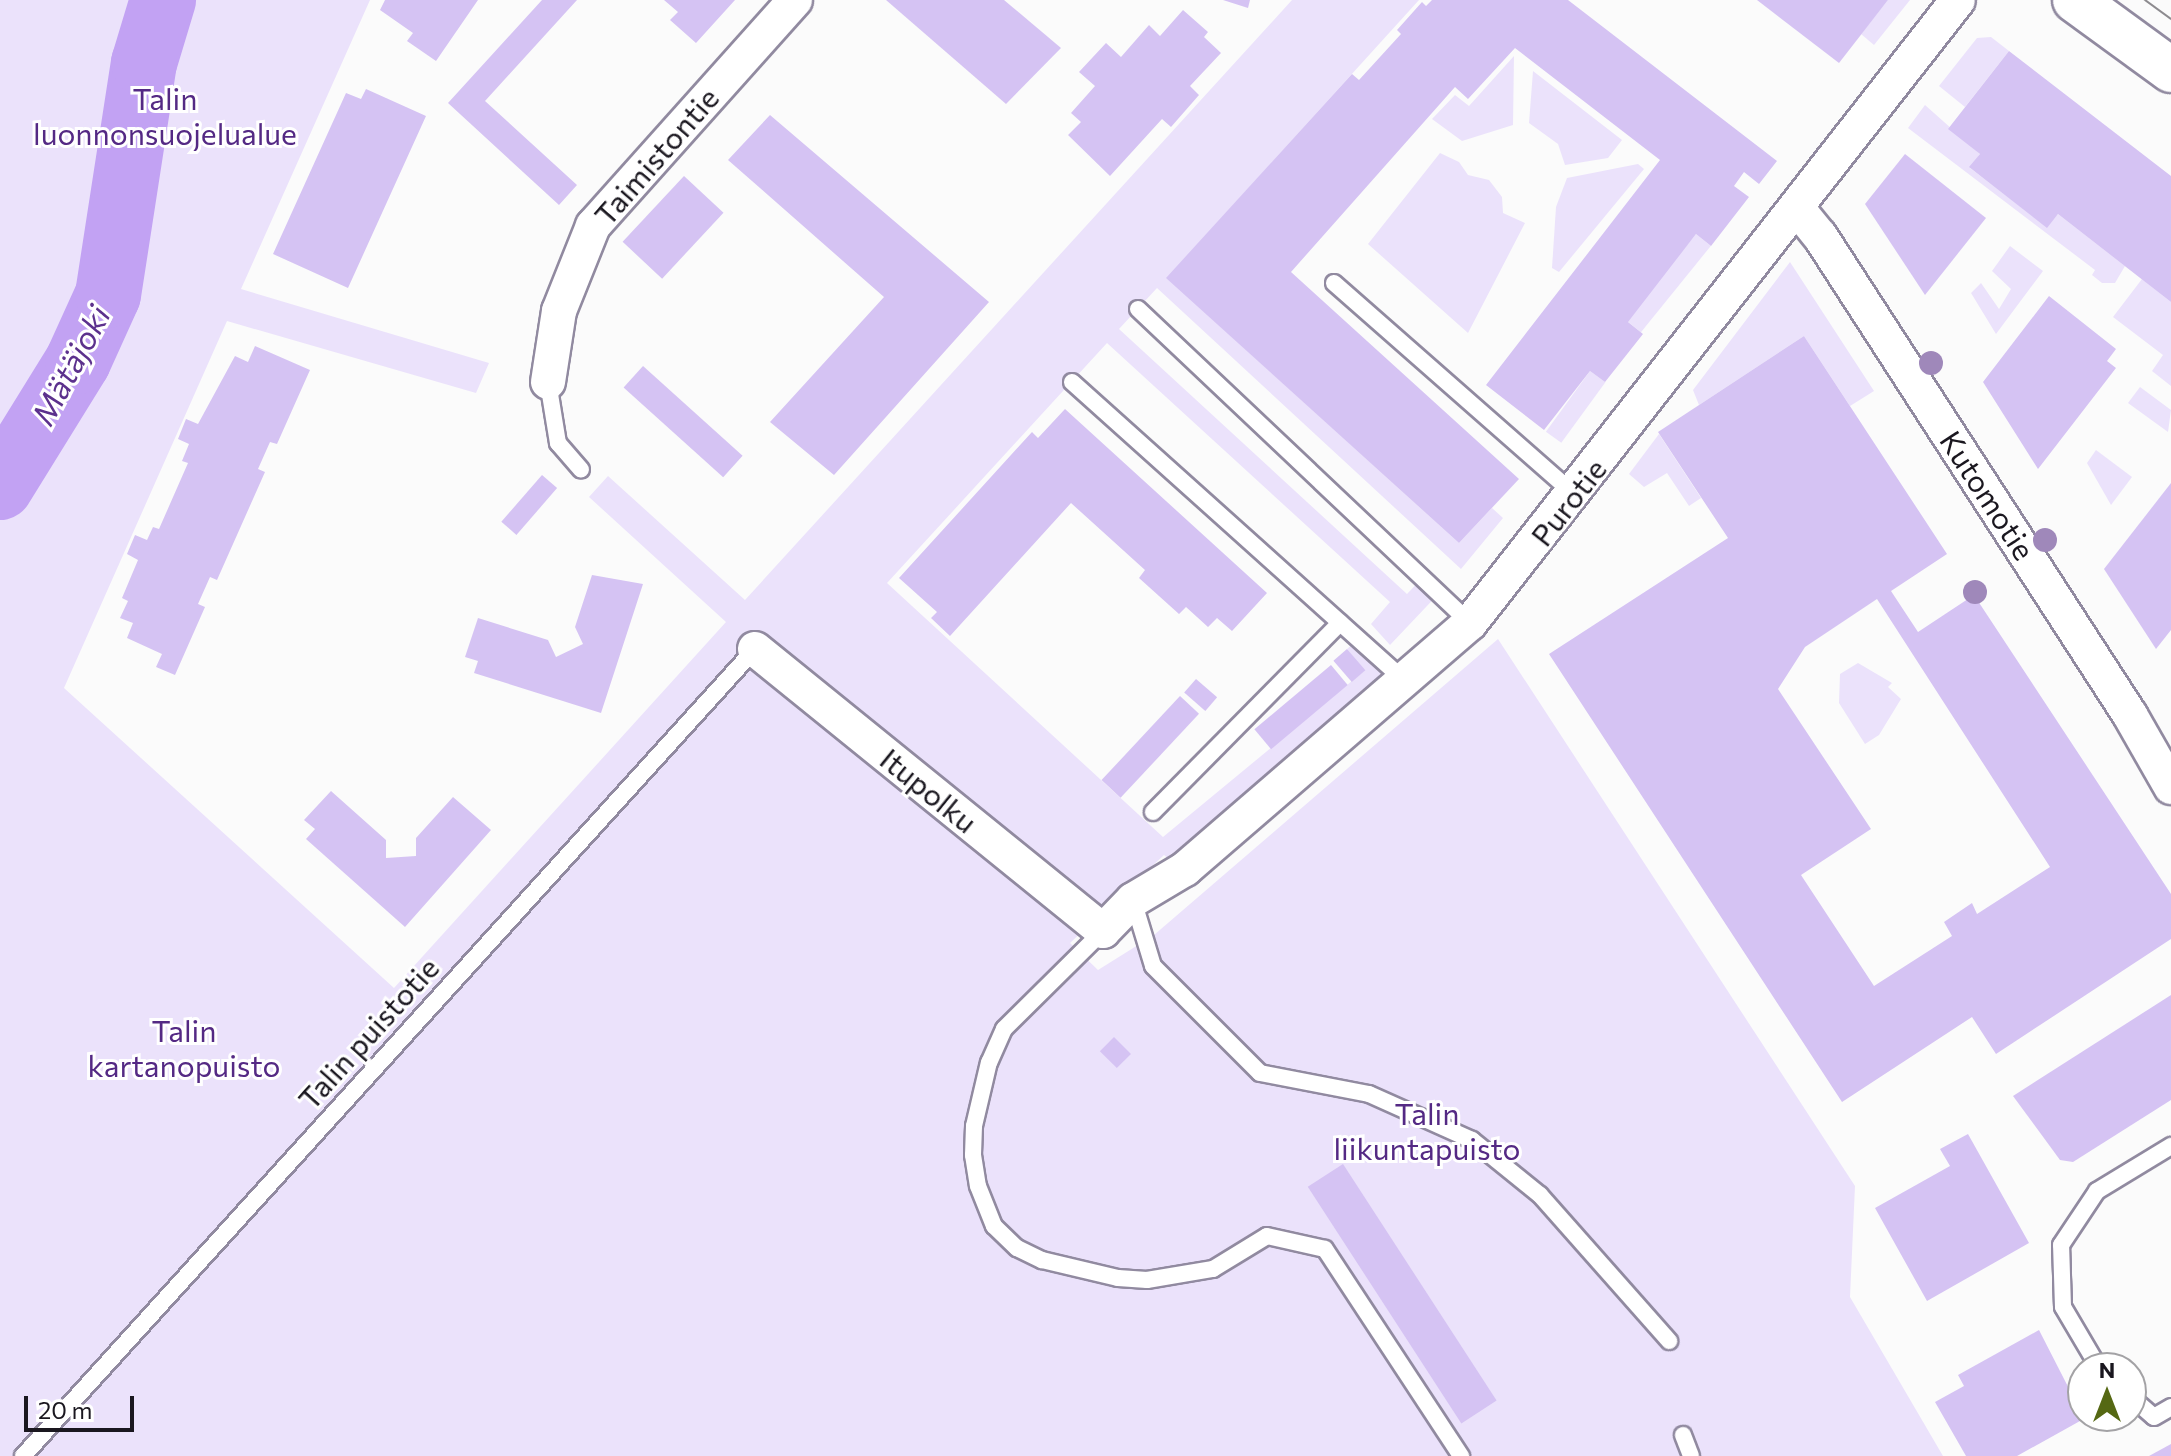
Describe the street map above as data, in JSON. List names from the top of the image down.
{
  "streets": {
    "street": [
      "Taimistontie",
      "Kutomotie",
      "Purotie",
      "Itupolku"
    ],
    "lane": ["Talin puistotie"]
  },
  "crossings": [
    ["Kutomotie", "Purotie"],
    ["Purotie", "Itupolku"],
    ["Itupolku", "Talin puistotie"]
  ],
  "water": ["Mätäjoki"],
  "parks": ["Talin luonnonsuojelualue", "Talin kartanopuisto", "Talin liikuntapuisto"],
  "scale_bar": "20 m",
  "north": "top"
}
